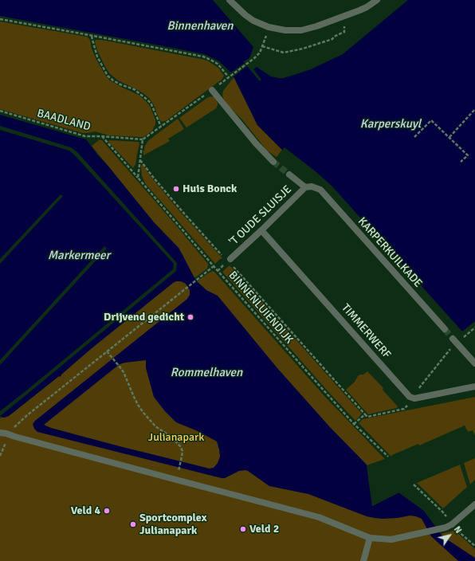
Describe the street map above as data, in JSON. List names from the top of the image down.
{
  "streets": {
    "street": ["'T OUDE SLUISJE", "KARPERKUILKADE", "TIMMERWERF"],
    "path": ["BAADLAND", "BINNENLUIENDIJK"]
  },
  "crossings": [
    ["BAADLAND", "BINNENLUIENDIJK"],
    ["'T OUDE SLUISJE", "KARPERKUILKADE"],
    ["'T OUDE SLUISJE", "BINNENLUIENDIJK"],
    ["'T OUDE SLUISJE", "TIMMERWERF"]
  ],
  "water": [
    "Binnenhaven",
    "Karperskuyl",
    "Markermeer",
    "Rommelhaven"
  ],
  "parks": ["Julianapark"],
  "places": [
    "Huis Bonck",
    "Drijvend gedicht",
    "Veld 4",
    "Sportcomplex Julianapark",
    "Veld 2"
  ],
  "north": "top right"
}
